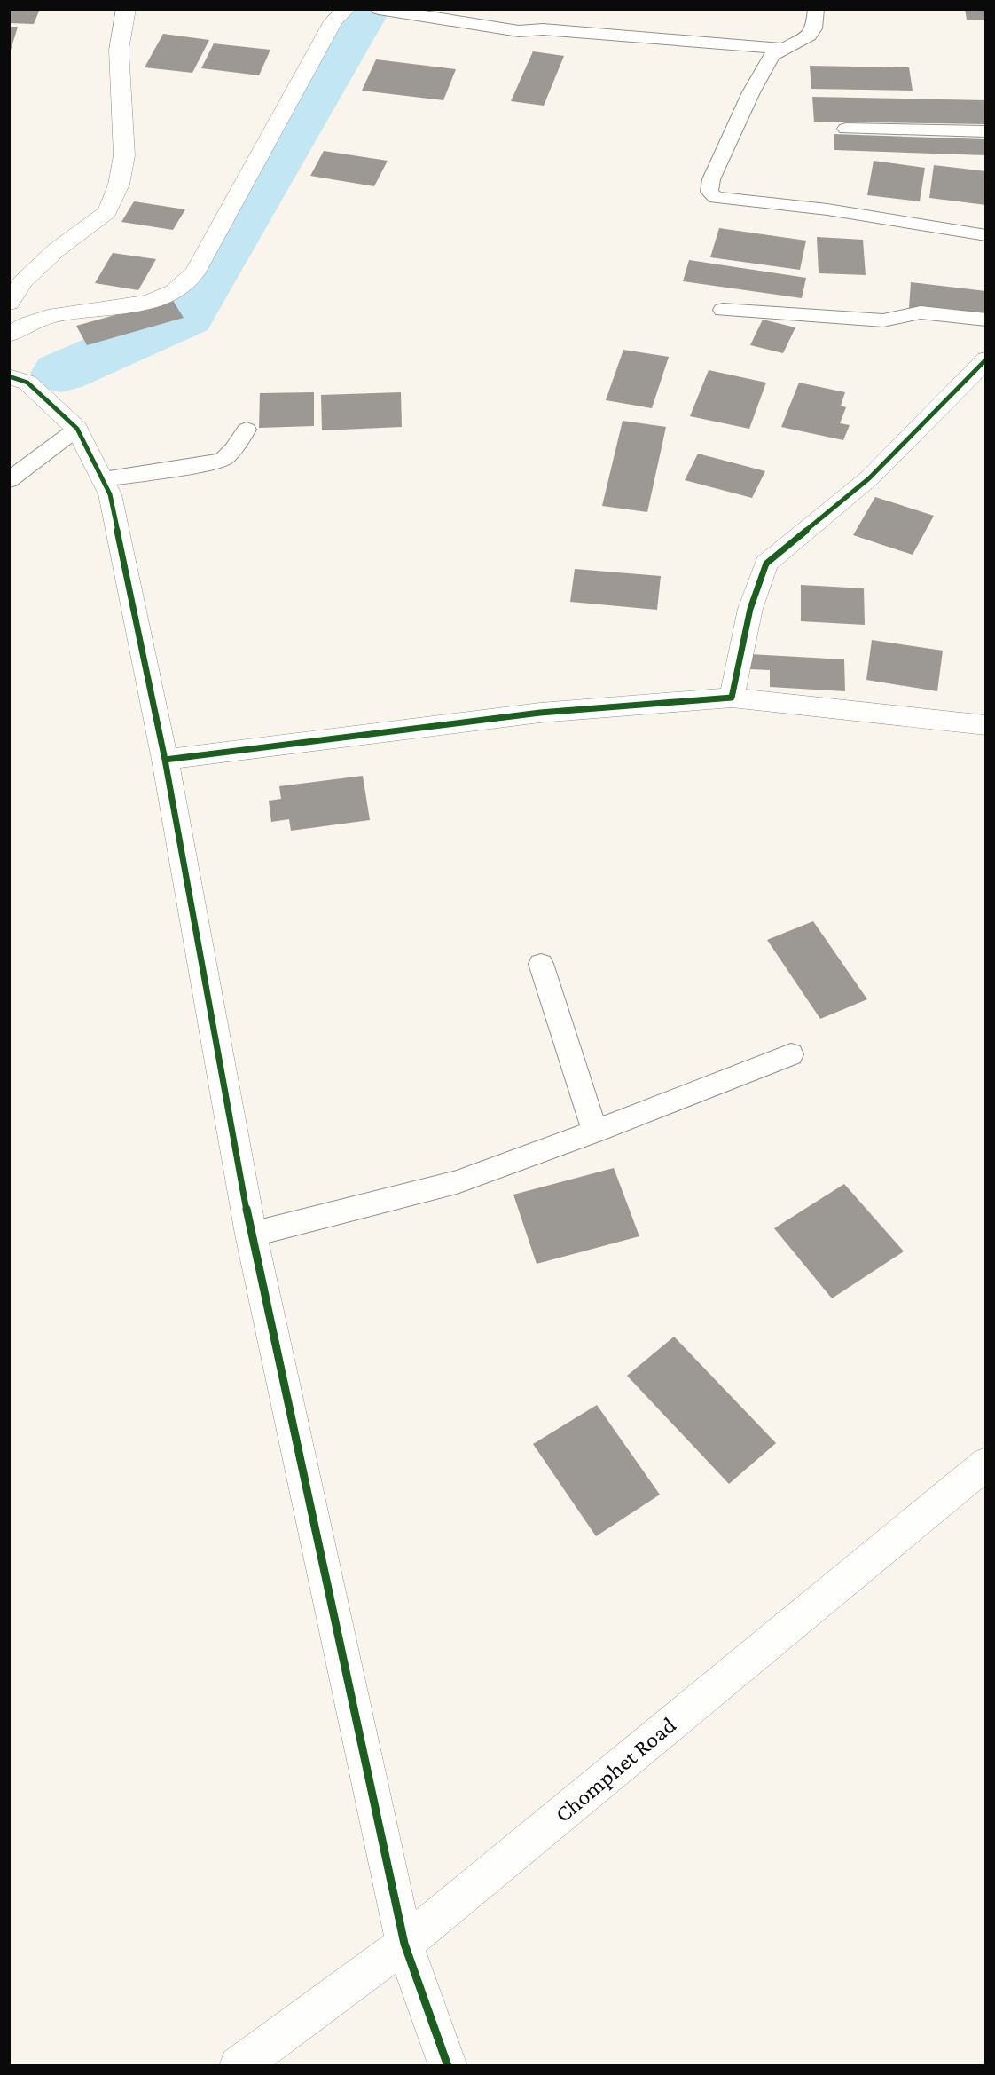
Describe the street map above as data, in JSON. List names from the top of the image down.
{
  "streets": {
    "street": ["Chomphet Road"]
  }
}
